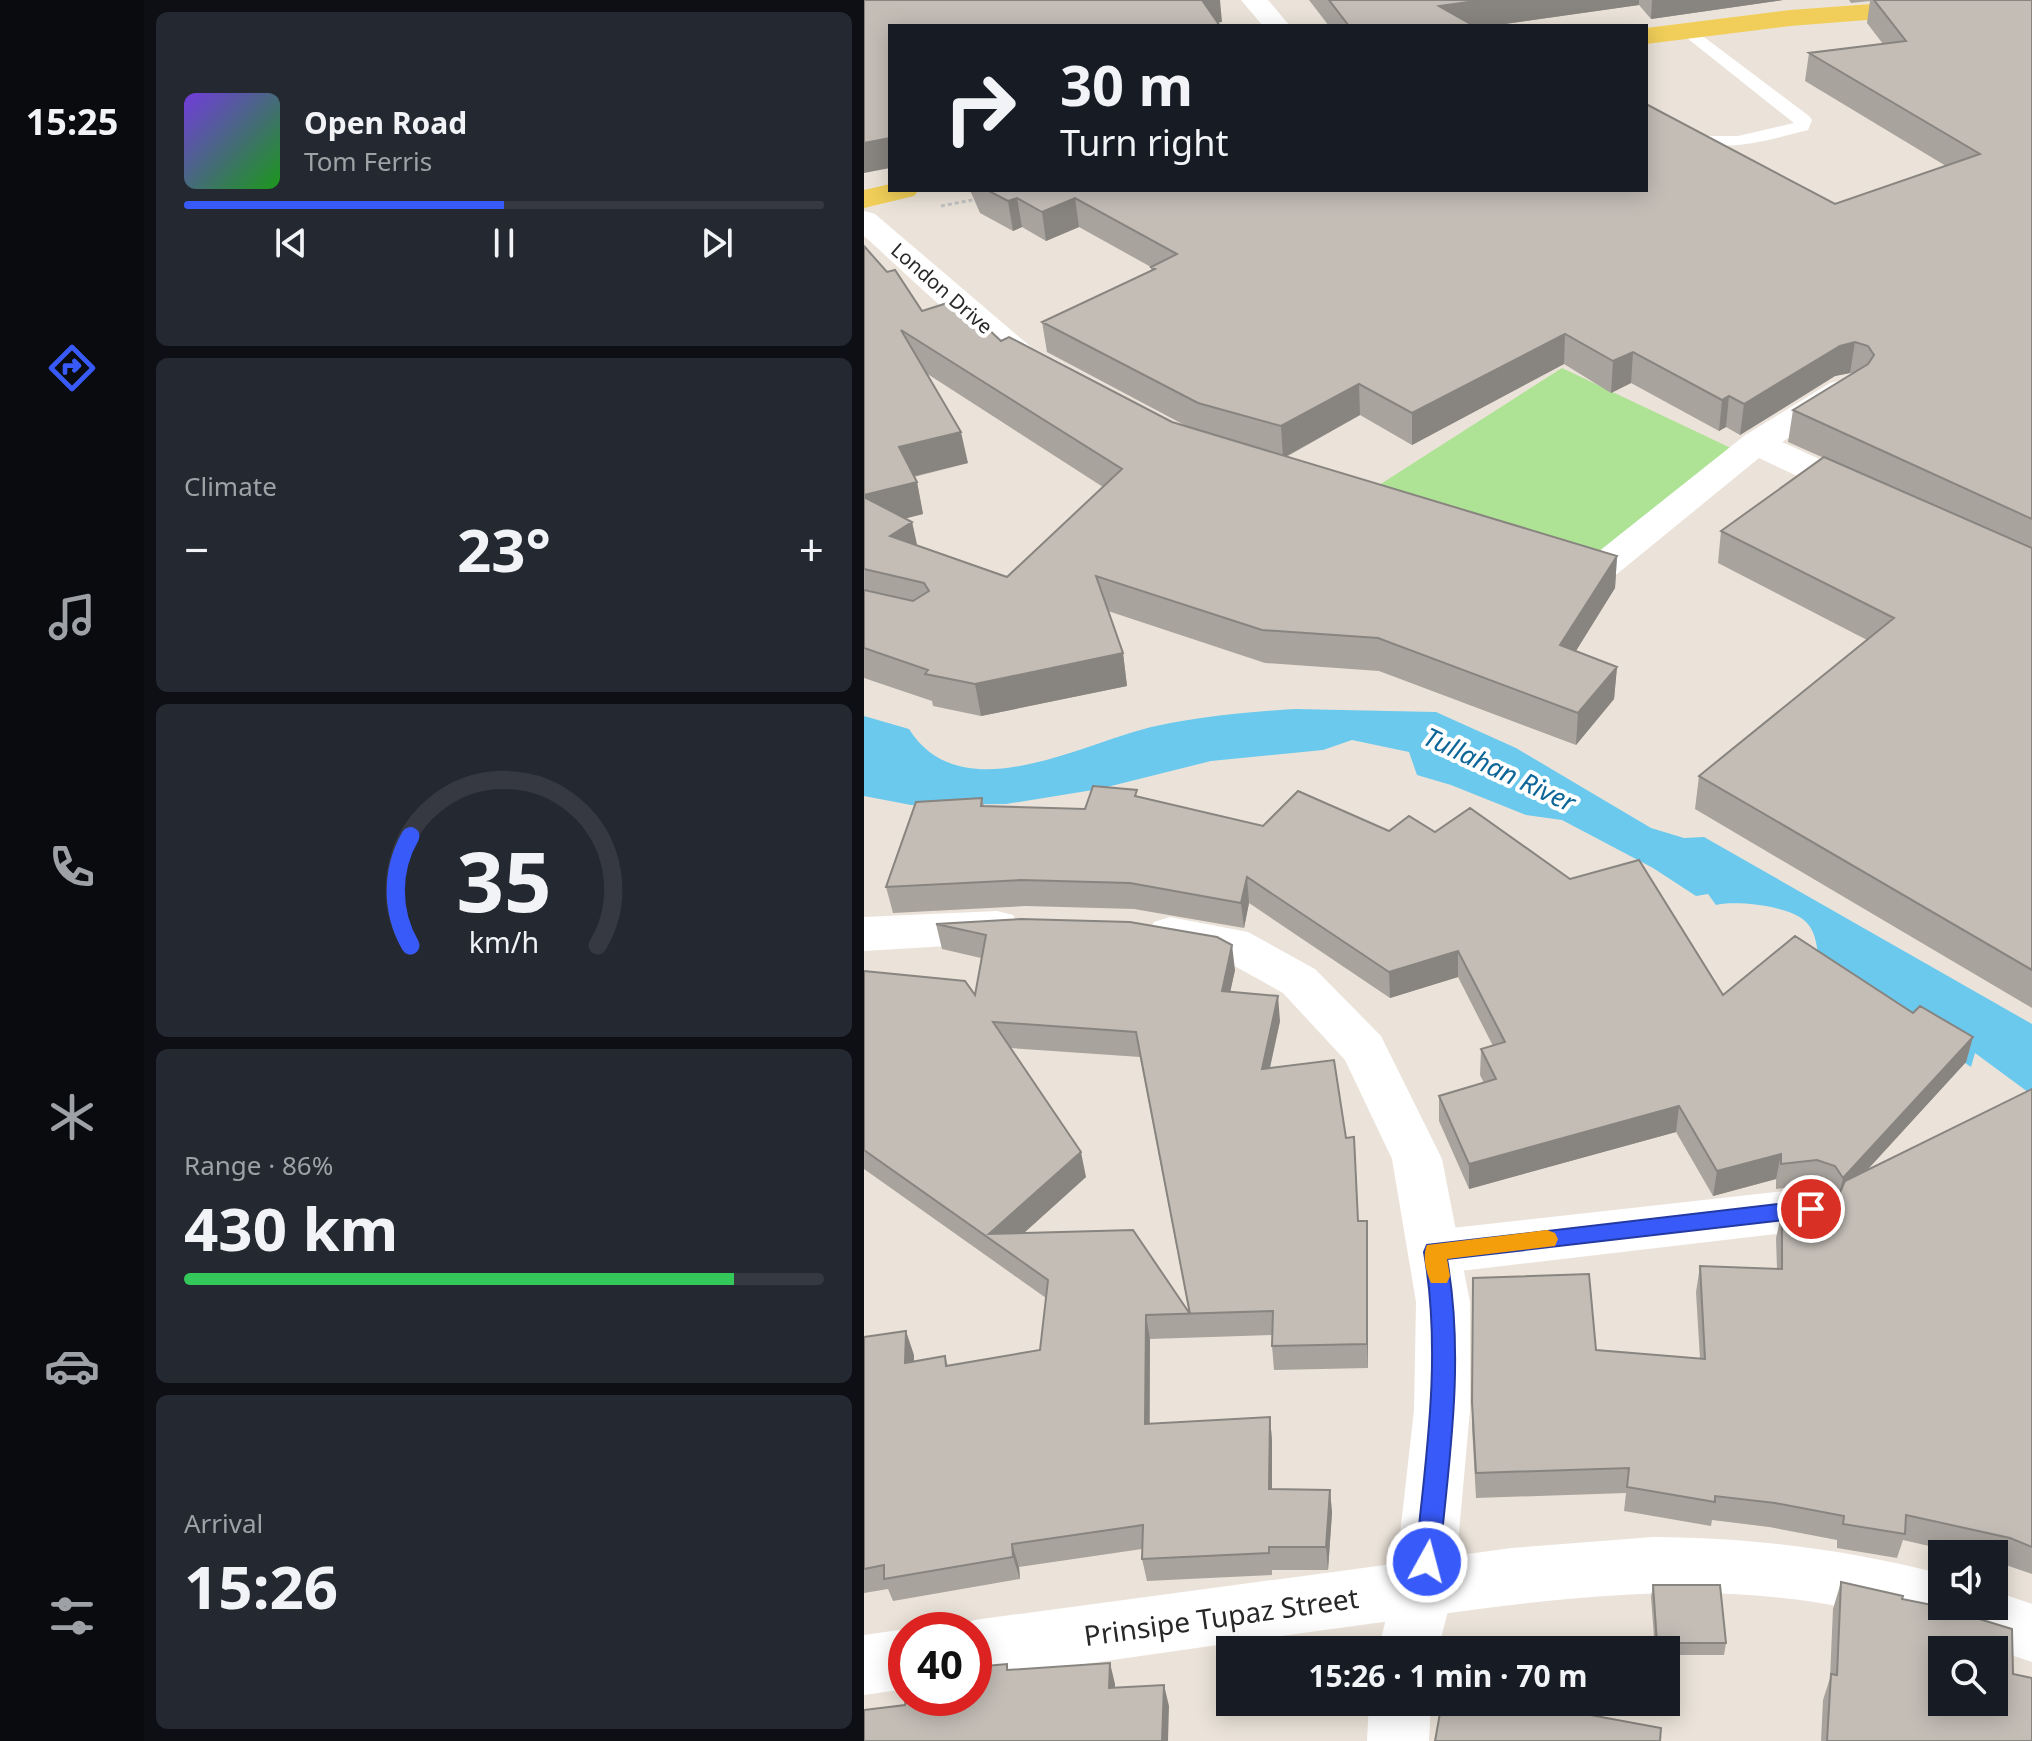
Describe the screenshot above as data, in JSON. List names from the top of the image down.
{
  "streets": {
    "street": ["London Drive", "Prinsipe Tupaz Street"]
  },
  "water": ["Tullahan River"],
  "page": {
    "tabs": "15:25",
    "turn": ["30 m", "Turn right"],
    "song": ["Open Road", "Tom Ferris"],
    "tile": [
      "Climate",
      ["Range · 86%", "430 km"],
      ["Arrival", "15:26"]
    ],
    "heat": ["−", "23°", "+"],
    "limit": "40",
    "trip": "15:26 · 1 min · 70 m",
    "gauge": ["35", "km/h"]
  }
}
